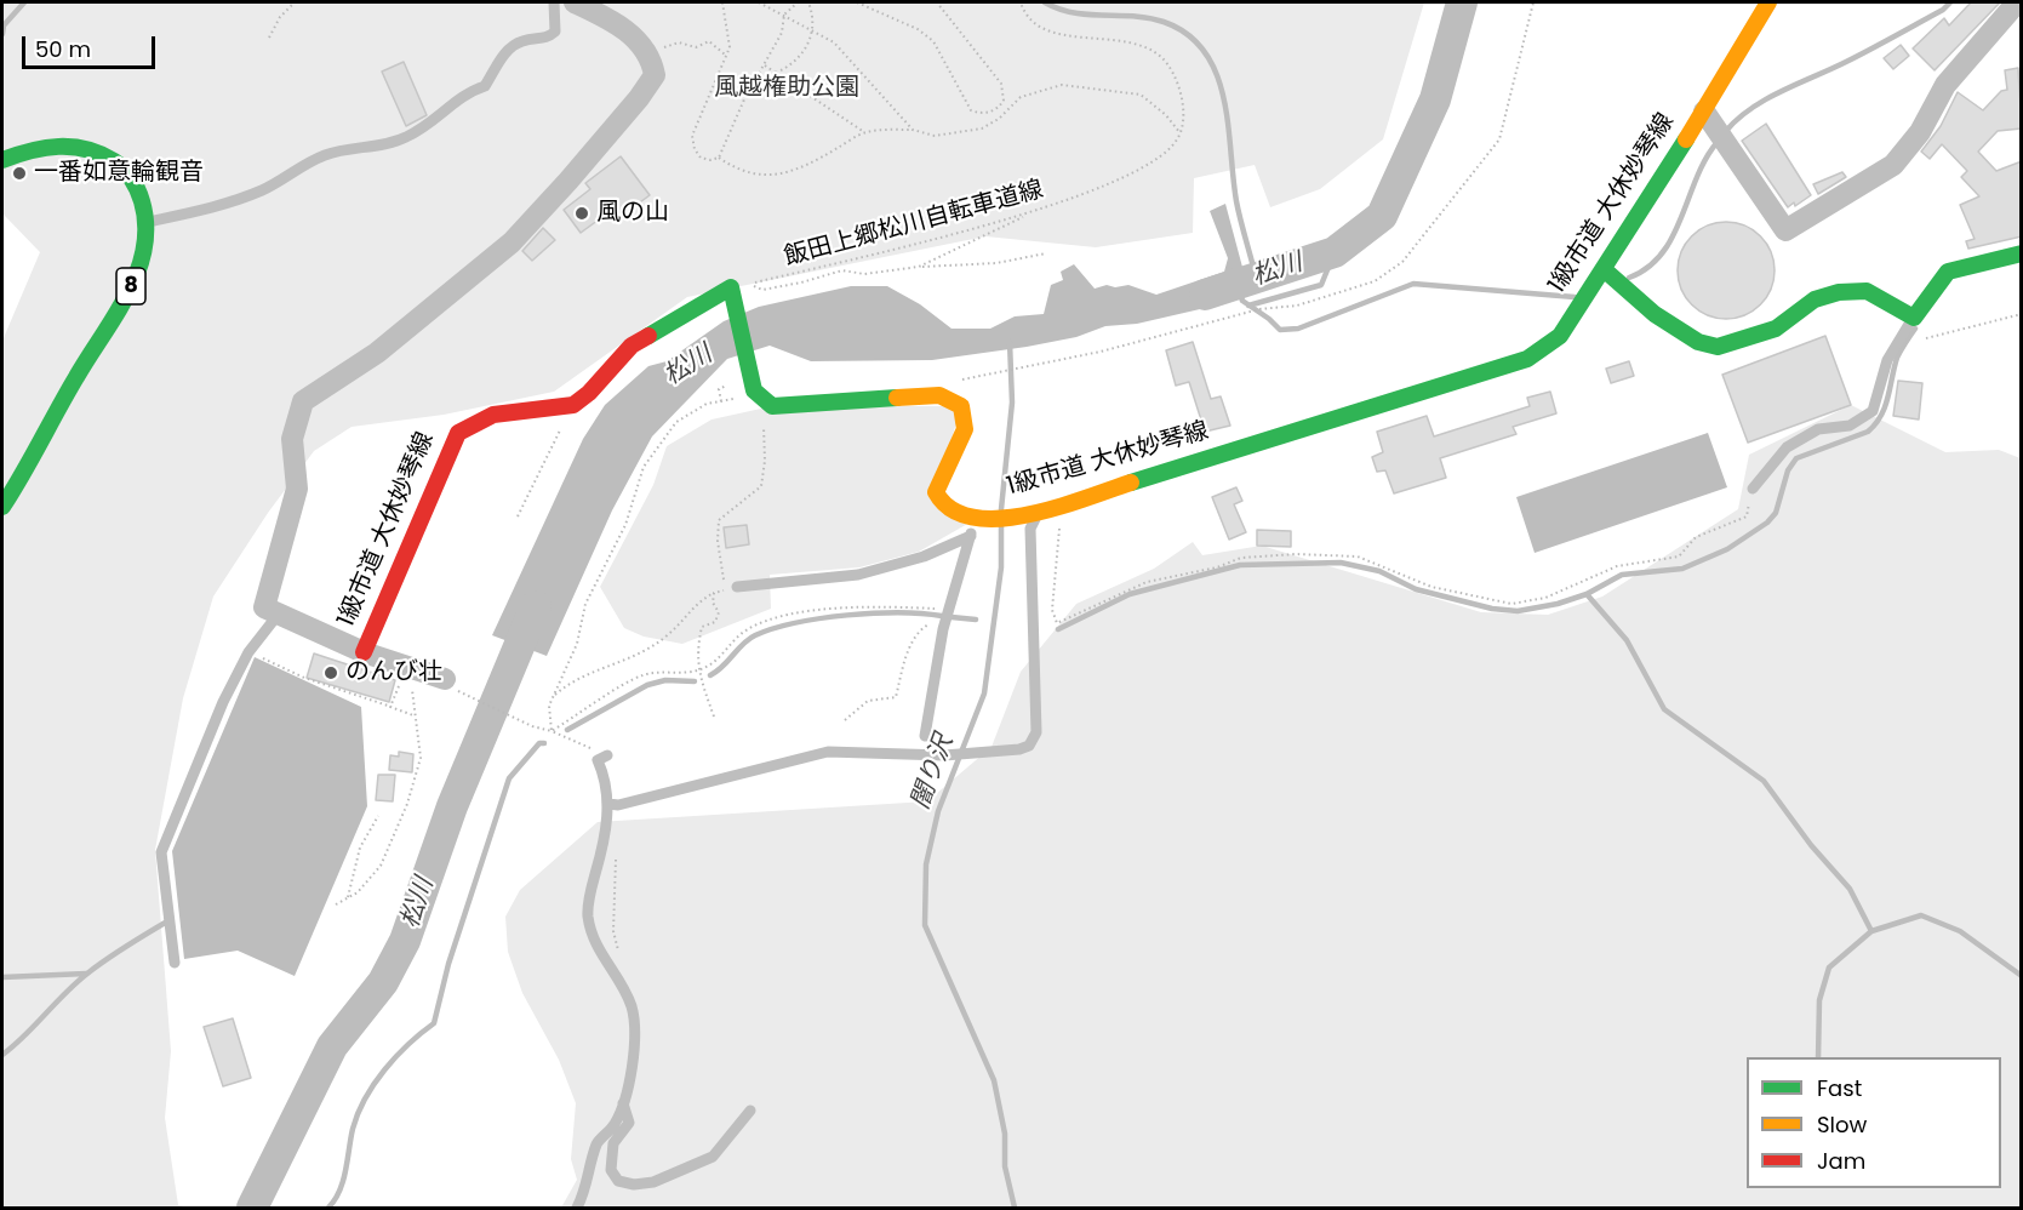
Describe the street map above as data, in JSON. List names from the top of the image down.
{
  "streets": {
    "street": ["1級市道 大休妙琴線", "8"],
    "path": ["飯田上郷松川自転車道線"]
  },
  "water": ["松川", "闇り沢"],
  "parks": ["風越権助公園"],
  "places": ["一番如意輪観音", "風の山", "のんび壮"],
  "legend": ["Fast", "Slow", "Jam"],
  "scale_bar": "50 m"
}
